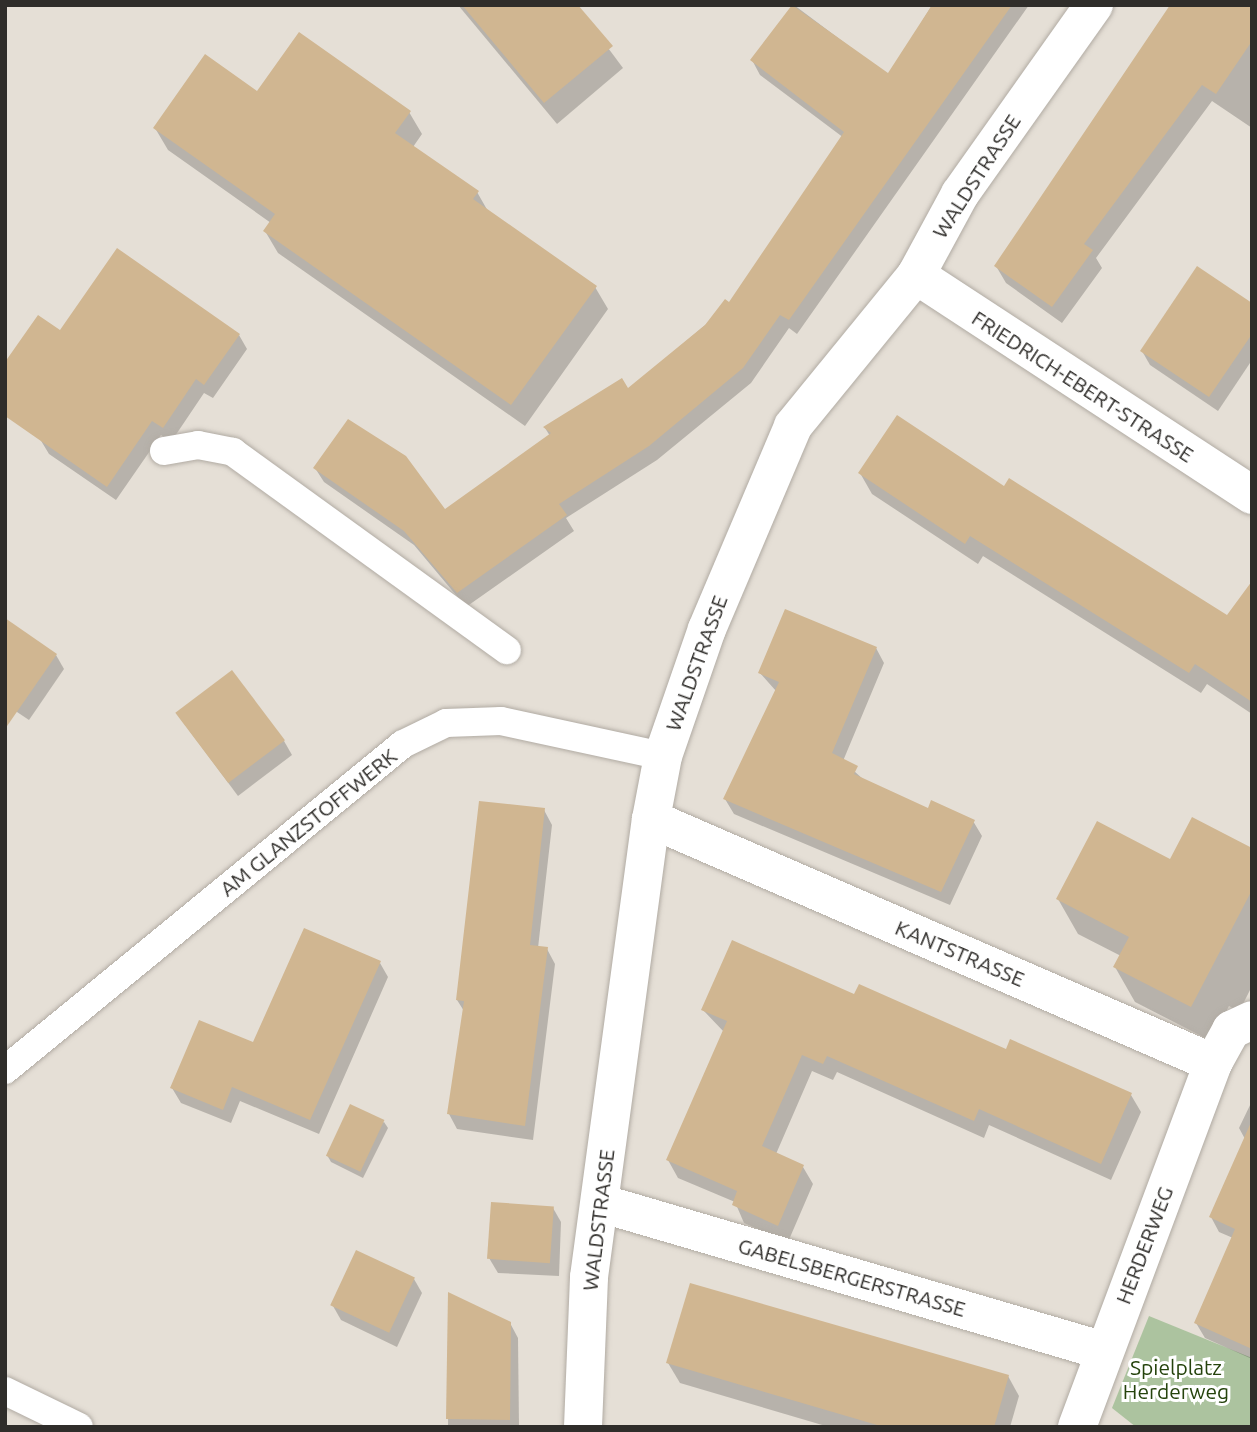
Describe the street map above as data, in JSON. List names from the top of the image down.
{
  "streets": {
    "street": [
      "WALDSTRASSE",
      "FRIEDRICH-EBERT-STRASSE",
      "KANTSTRASSE",
      "HERDERWEG",
      "GABELSBERGERSTRASSE"
    ],
    "lane": ["AM GLANZSTOFFWERK"]
  },
  "crossings": [
    ["WALDSTRASSE", "FRIEDRICH-EBERT-STRASSE"],
    ["WALDSTRASSE", "AM GLANZSTOFFWERK"],
    ["WALDSTRASSE", "KANTSTRASSE"],
    ["WALDSTRASSE", "GABELSBERGERSTRASSE"],
    ["KANTSTRASSE", "HERDERWEG"],
    ["HERDERWEG", "GABELSBERGERSTRASSE"]
  ],
  "parks": ["Spielplatz Herderweg"]
}
